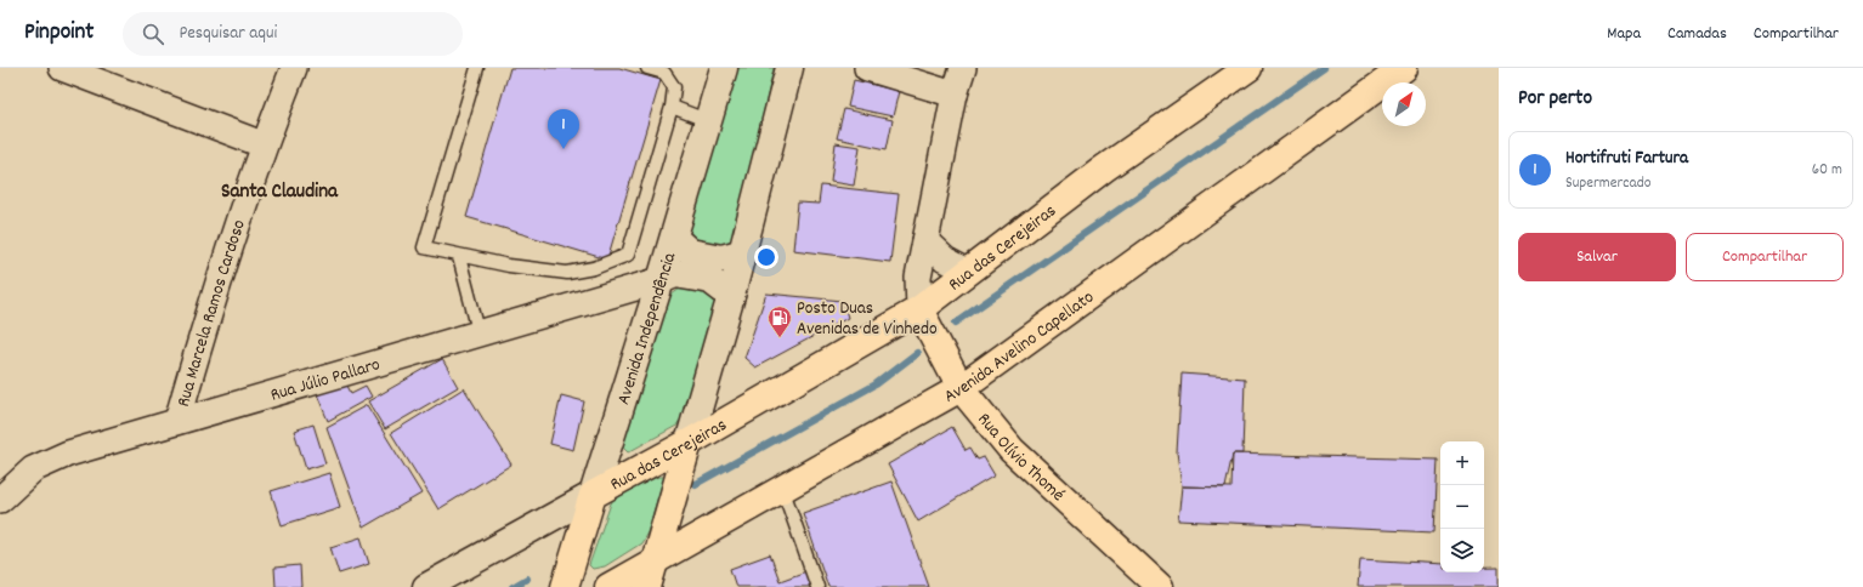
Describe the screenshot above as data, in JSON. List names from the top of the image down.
{
  "streets": {
    "main road": [
      "Rua das Cerejeiras",
      "Avenida Independência",
      "Avenida Avelino Capellato",
      "Rua Olívio Thomé"
    ],
    "street": ["Rua Marcela Ramos Cardoso", "Rua Júlio Pallaro"]
  },
  "crossings": [
    ["Rua das Cerejeiras", "Avenida Independência"],
    ["Rua das Cerejeiras", "Rua Olívio Thomé"],
    ["Rua Marcela Ramos Cardoso", "Rua Júlio Pallaro"],
    ["Avenida Independência", "Rua Júlio Pallaro"],
    ["Avenida Avelino Capellato", "Rua Olívio Thomé"]
  ],
  "districts": ["Santa Claudina"],
  "places": {
    "fuel station": ["Posto Duas Avenidas de Vinhedo"]
  },
  "north": "top right",
  "page": {
    "header": "Pinpoint",
    "search": "Pesquisar aqui",
    "nav": ["Mapa", "Camadas", "Compartilhar"],
    "heading": "Por perto",
    "pins": "1",
    "list": [
      {
        "mark": "1",
        "name": "Hortifruti Fartura",
        "note": "Supermercado",
        "value": "60 m"
      }
    ],
    "buttons": ["Salvar", "Compartilhar"],
    "map_buttons": ["+", "−"]
  }
}
